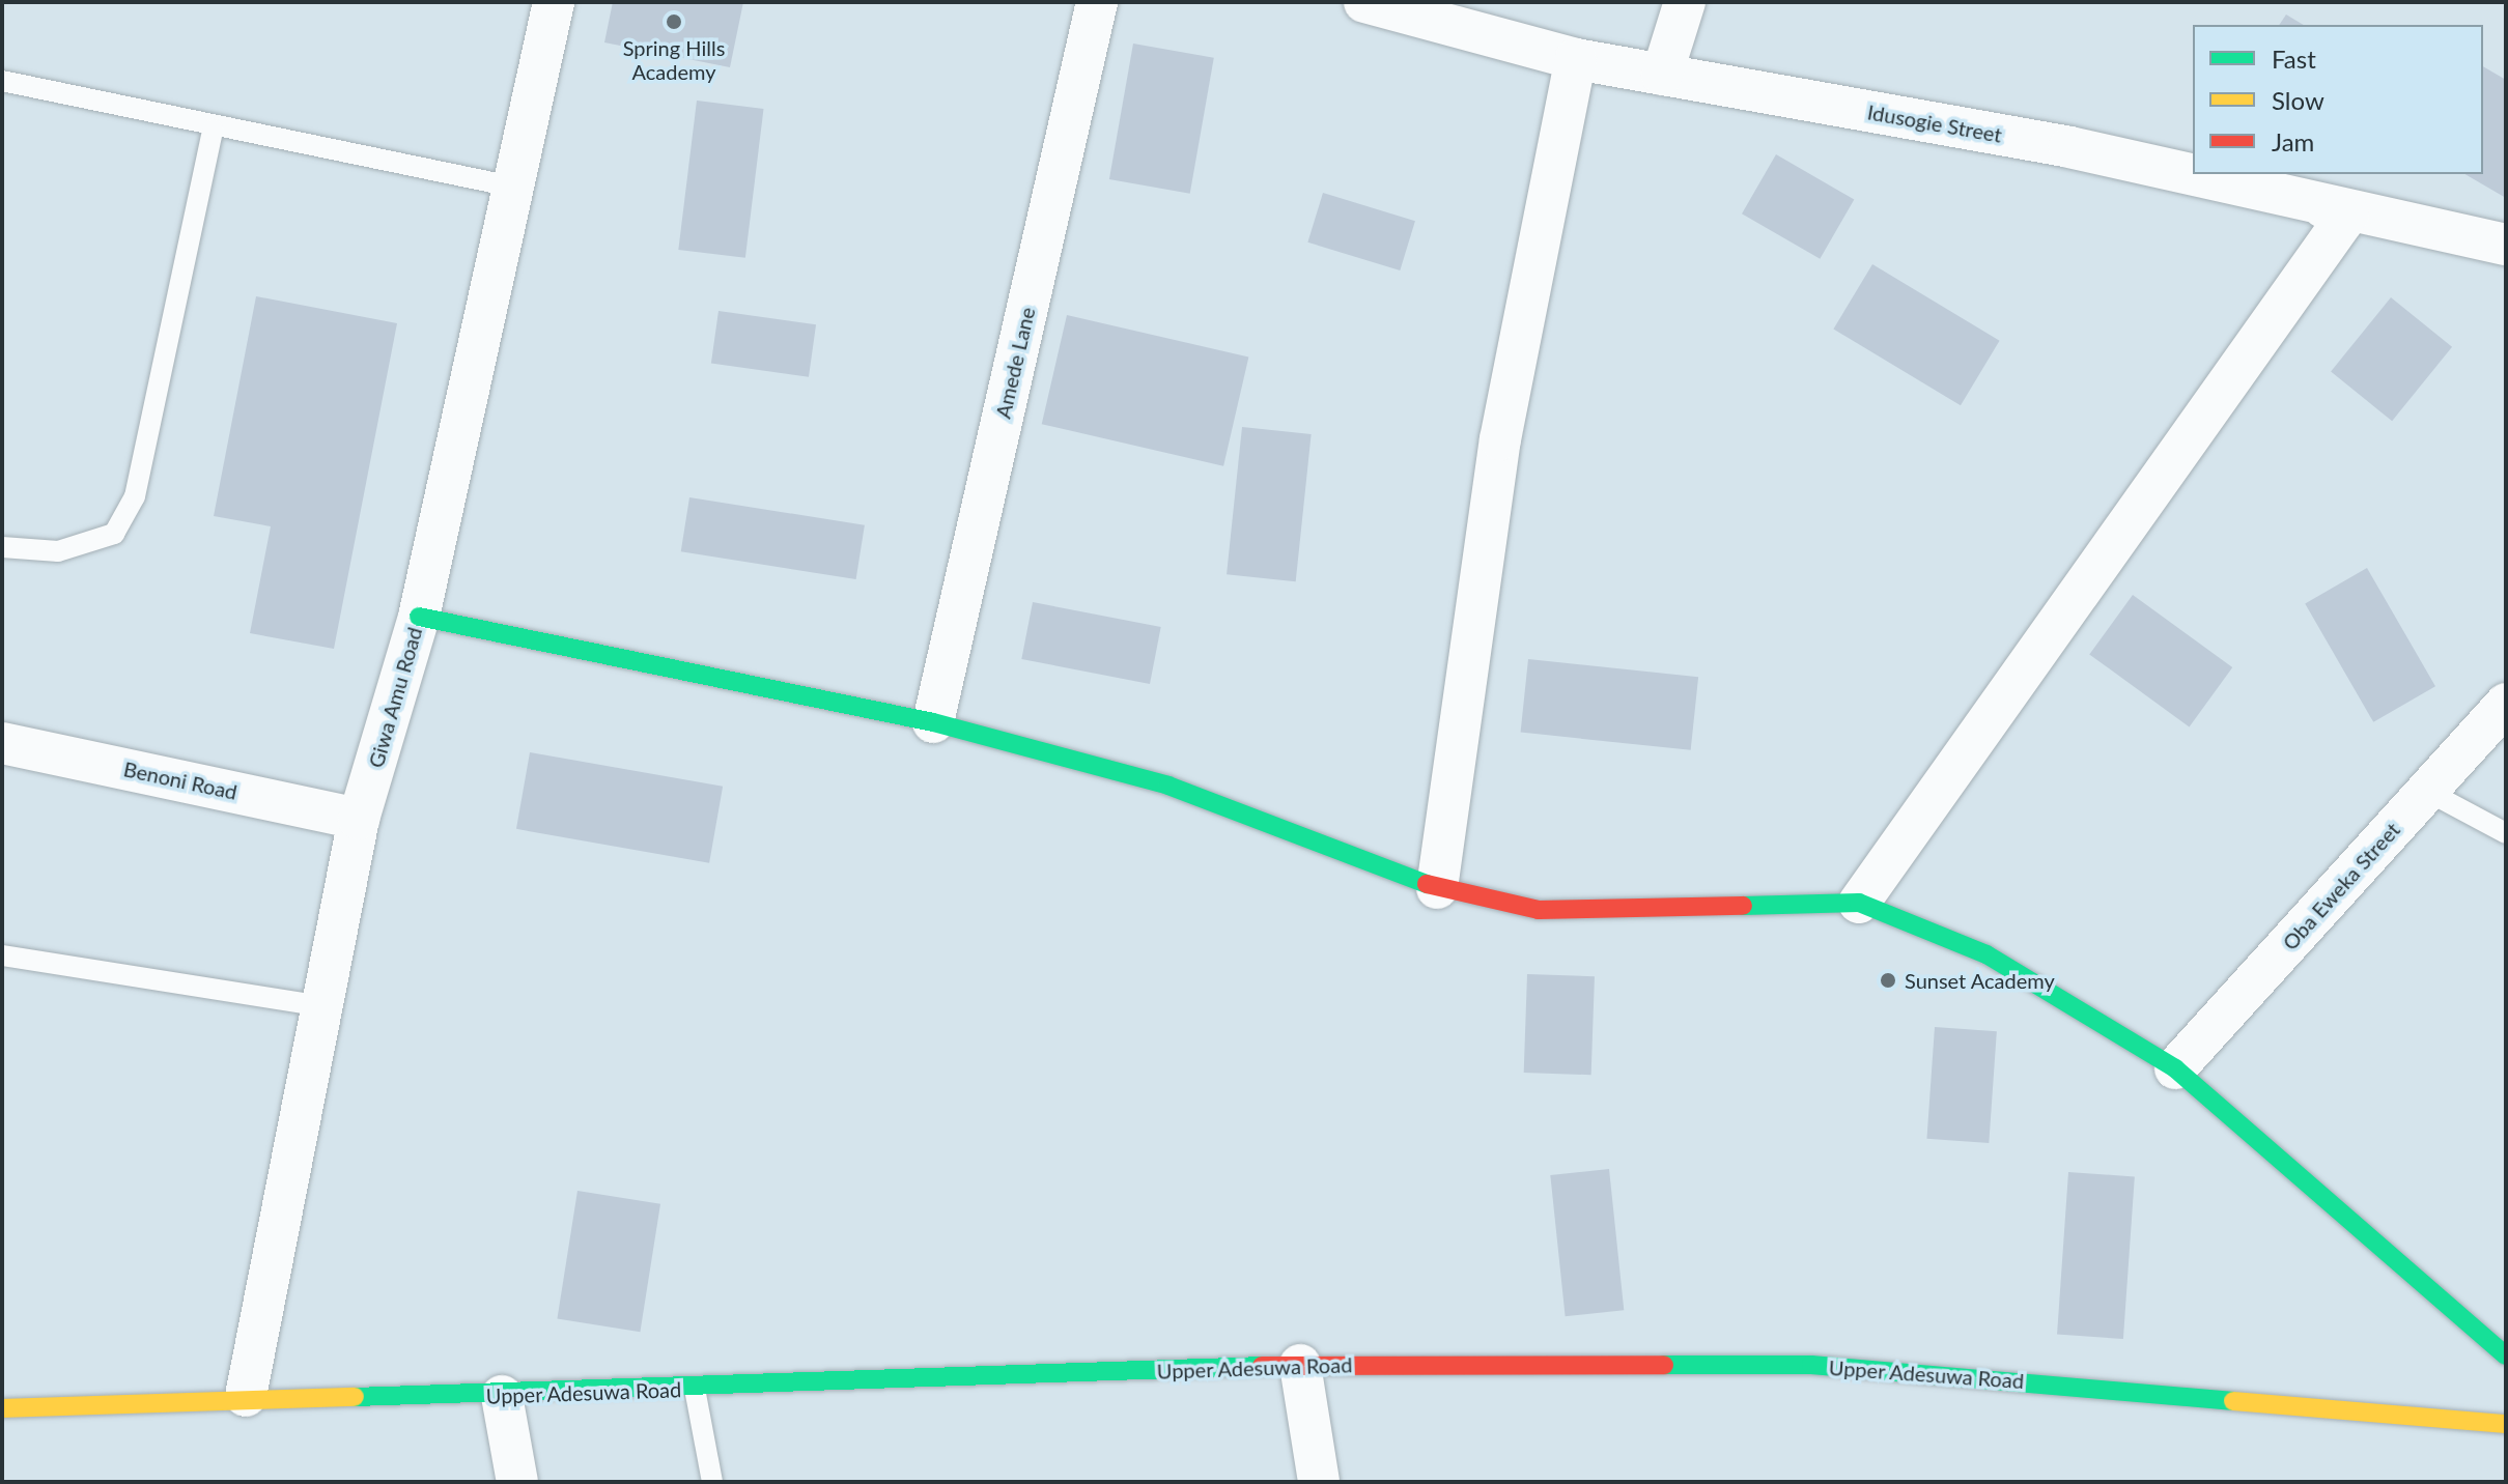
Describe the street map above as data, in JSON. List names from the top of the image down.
{
  "streets": {
    "street": [
      "Idusogie Street",
      "Amede Lane",
      "Giwa Amu Road",
      "Benoni Road",
      "Oba Eweka Street",
      "Upper Adesuwa Road"
    ]
  },
  "crossings": [
    ["Giwa Amu Road", "Benoni Road"],
    ["Giwa Amu Road", "Upper Adesuwa Road"]
  ],
  "places": ["Spring Hills Academy", "Sunset Academy"],
  "legend": ["Fast", "Slow", "Jam"]
}
